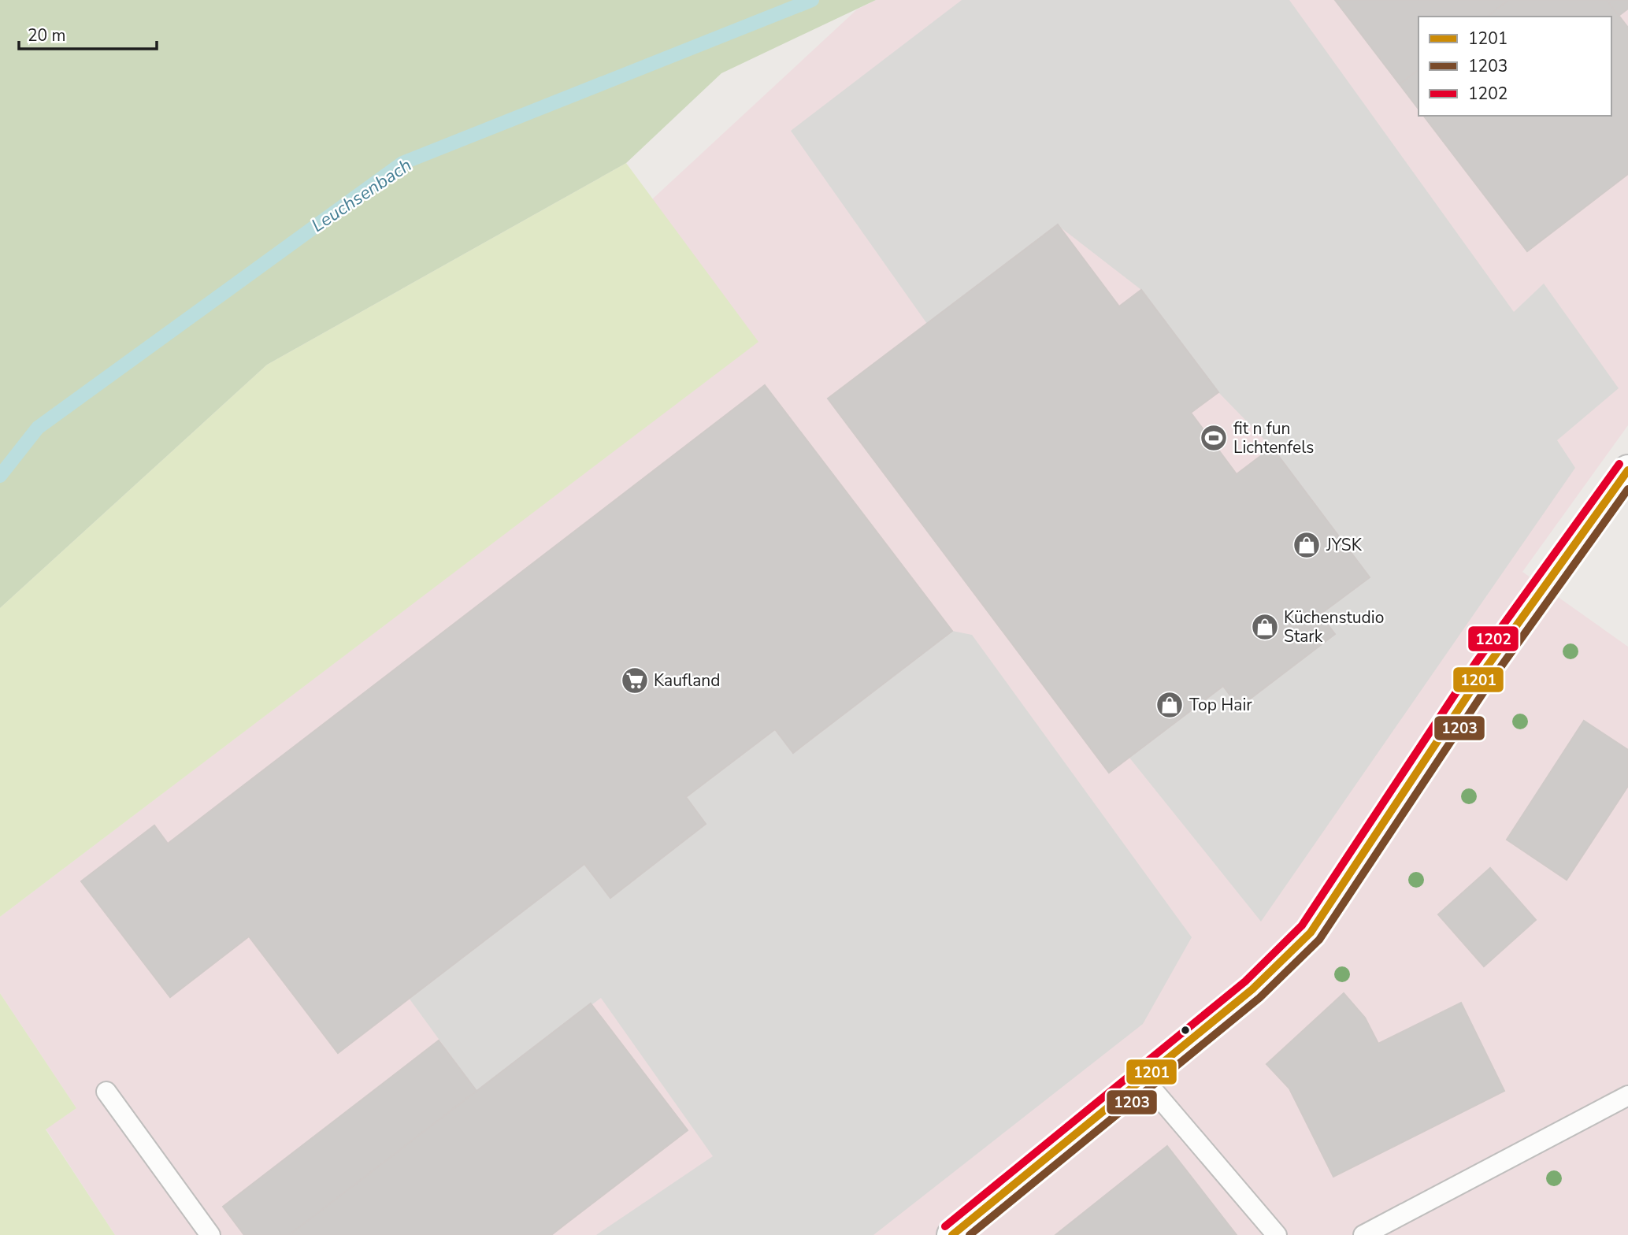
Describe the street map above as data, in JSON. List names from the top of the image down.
{
  "water": ["Leuchsenbach"],
  "places": {
    "sports": ["fit n fun Lichtenfels"],
    "shop": ["JYSK", "Küchenstudio Stark", "Top Hair"],
    "supermarket": ["Kaufland"]
  },
  "lines": ["transit line 1202", "transit line 1201", "transit line 1203"],
  "legend": ["1201", "1203", "1202"],
  "scale_bar": "20 m"
}
